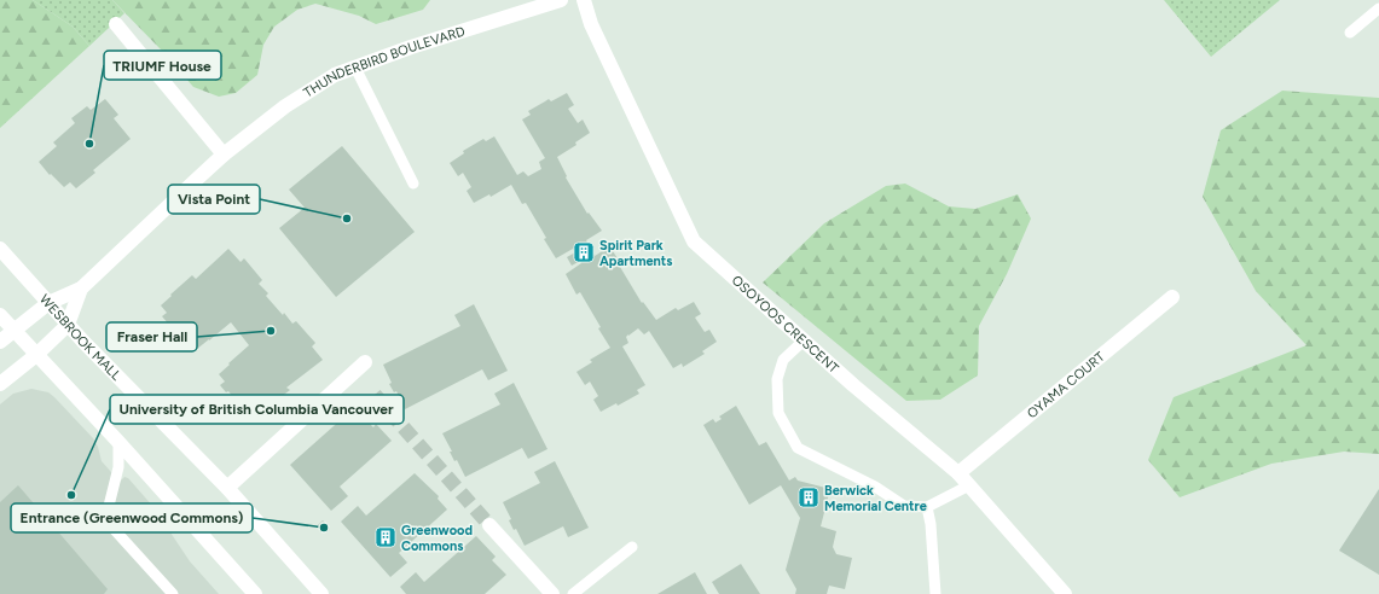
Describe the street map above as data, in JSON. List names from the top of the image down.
{
  "streets": {
    "street": [
      "THUNDERBIRD BOULEVARD",
      "OSOYOOS CRESCENT",
      "WESBROOK MALL",
      "OYAMA COURT"
    ]
  },
  "crossings": [
    ["THUNDERBIRD BOULEVARD", "WESBROOK MALL"],
    ["OSOYOOS CRESCENT", "OYAMA COURT"]
  ],
  "places": {
    "other": [
      "TRIUMF House",
      "Vista Point",
      "Fraser Hall",
      "University of British Columbia Vancouver",
      "Entrance (Greenwood Commons)"
    ],
    "building": ["Spirit Park Apartments", "Berwick Memorial Centre", "Greenwood Commons"]
  }
}
